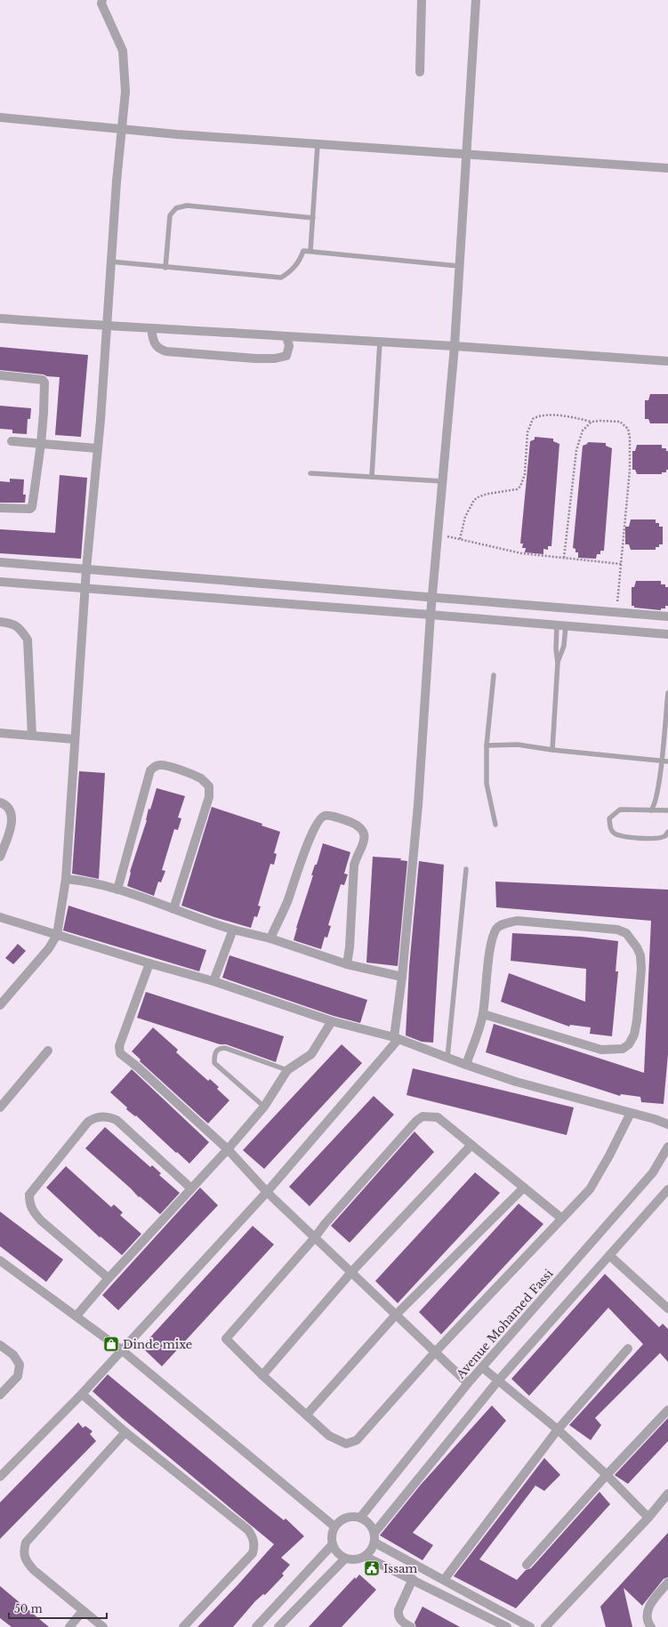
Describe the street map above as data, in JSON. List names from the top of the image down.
{
  "streets": {
    "street": ["Avenue Mohamed Fassi"]
  },
  "places": {
    "shop": ["Dinde mixe"],
    "public building": ["Issam"]
  },
  "scale_bar": "50 m"
}
